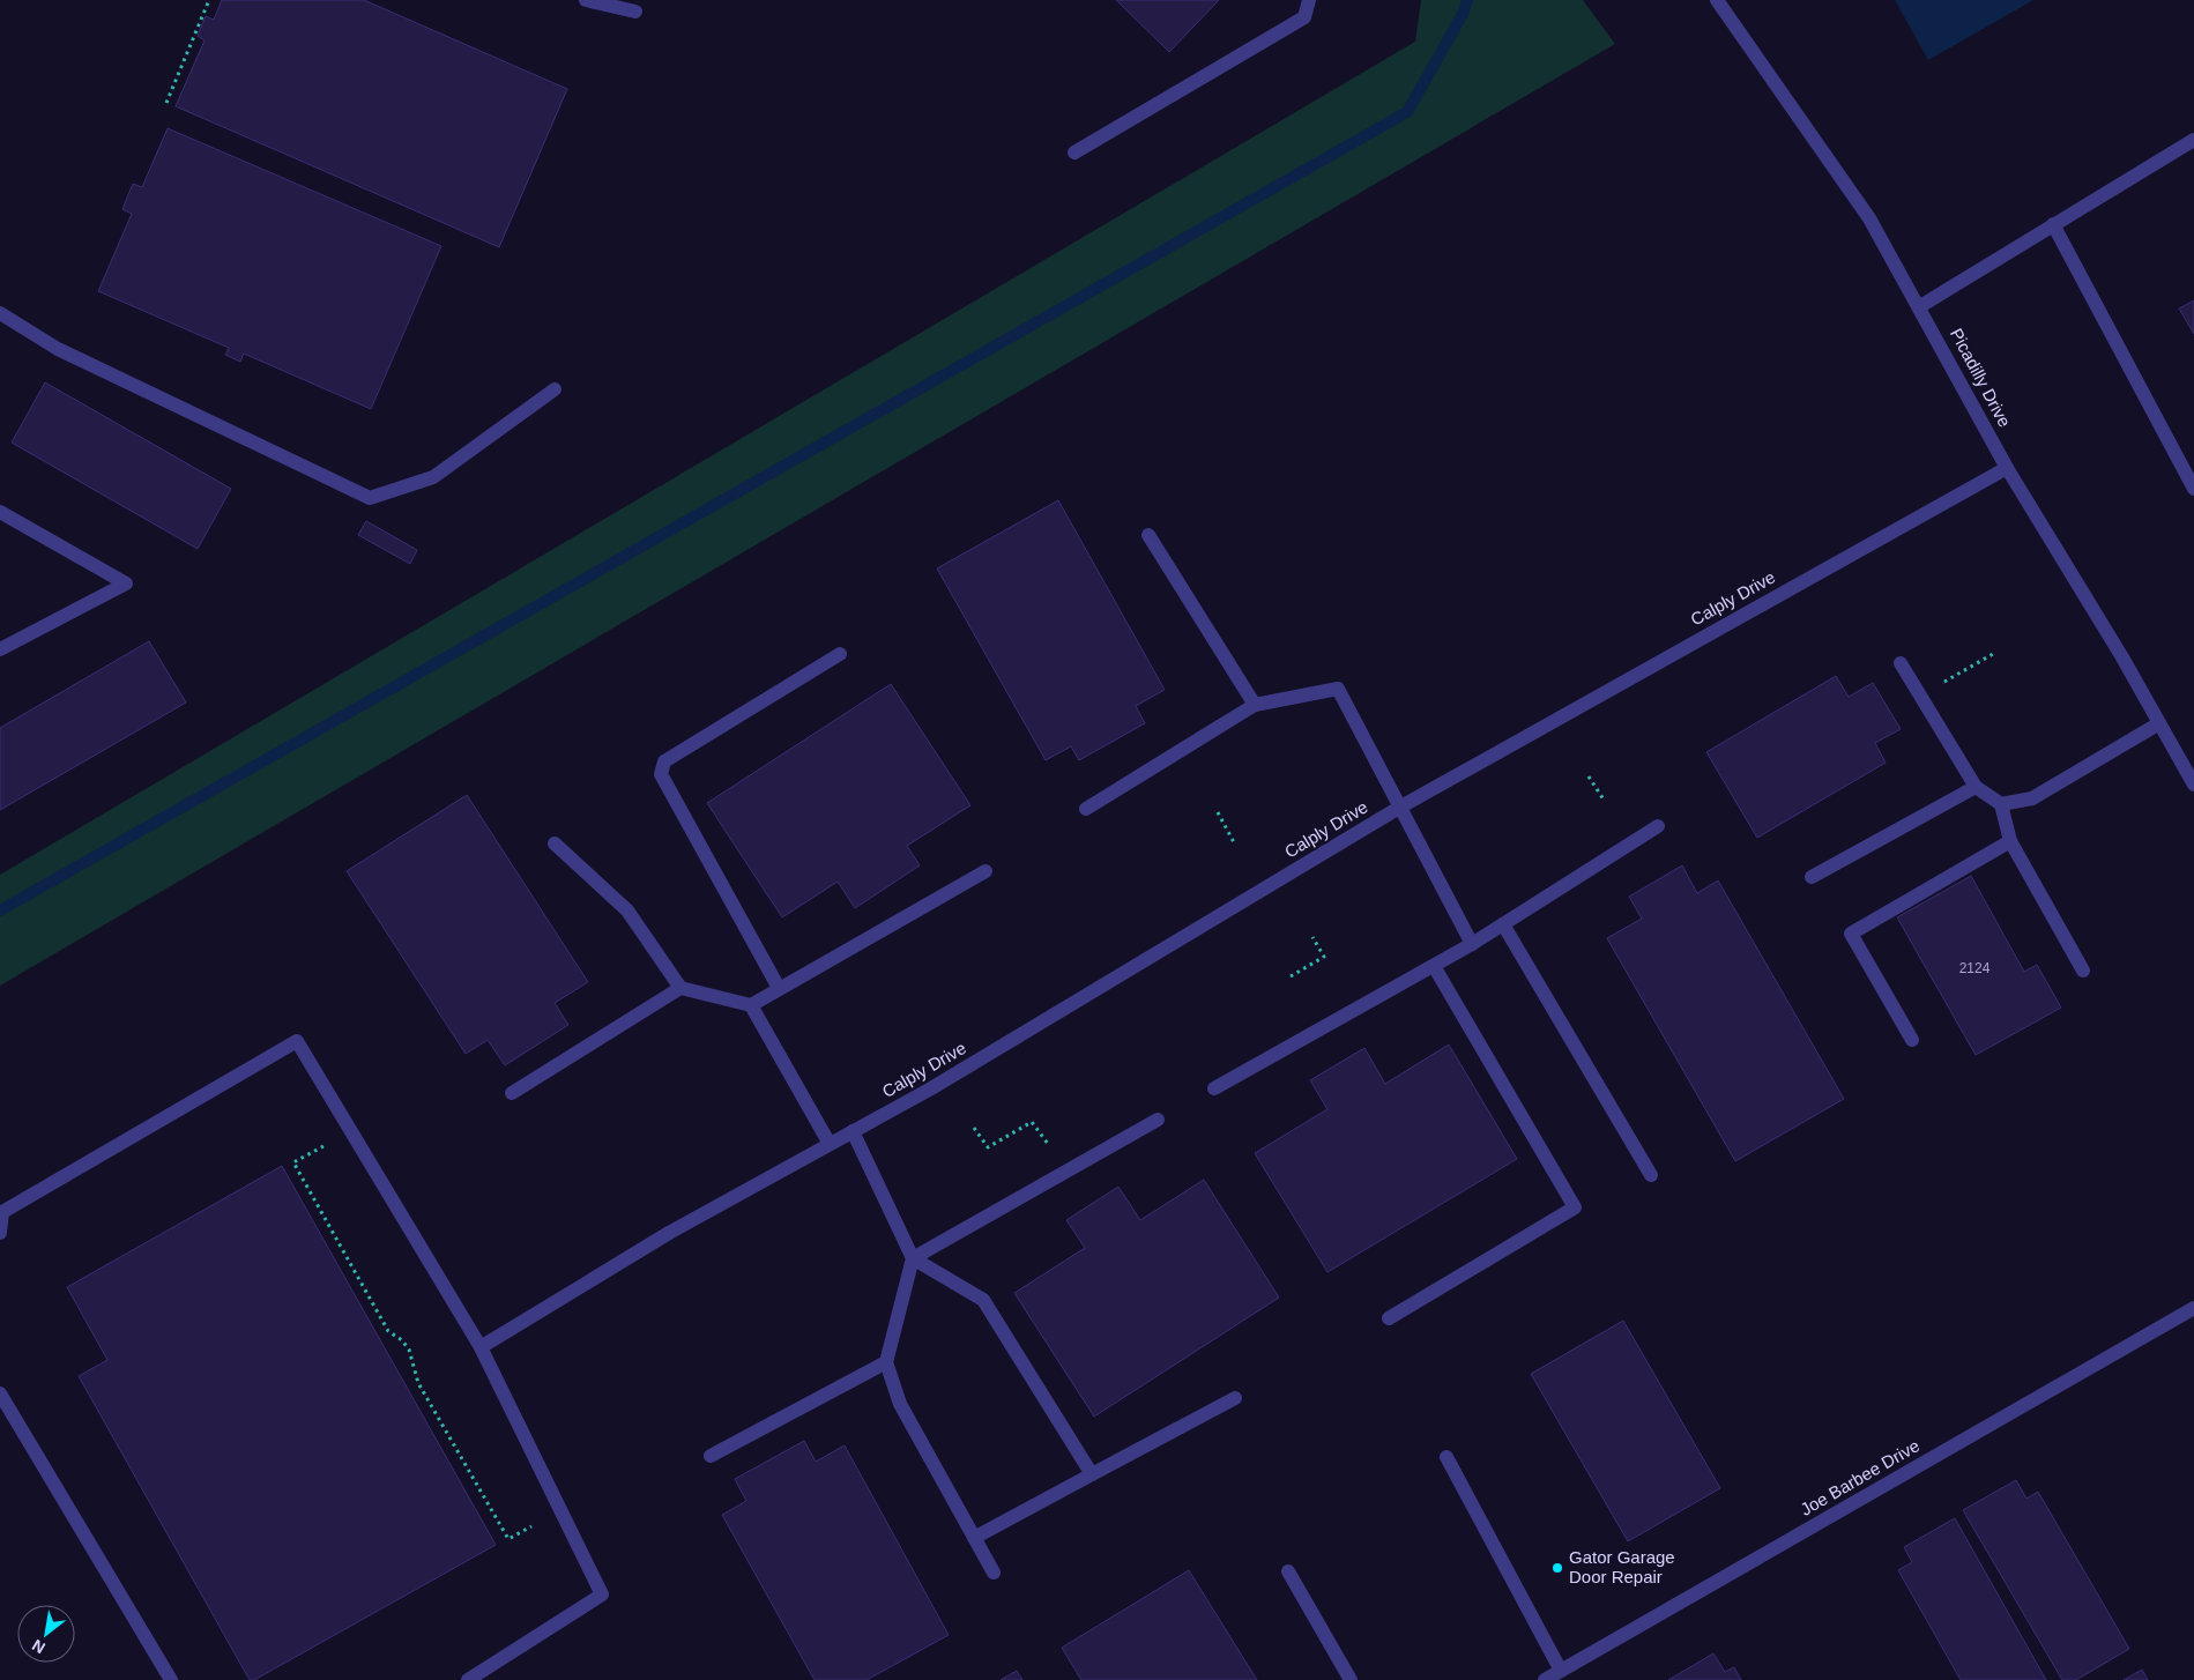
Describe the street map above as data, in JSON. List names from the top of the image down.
{
  "streets": {
    "street": ["Picadilly Drive", "Calply Drive", "Joe Barbee Drive"]
  },
  "crossings": [
    ["Picadilly Drive", "Calply Drive"]
  ],
  "places": ["Gator Garage Door Repair"],
  "house_numbers": ["2124"],
  "north": "bottom left"
}
